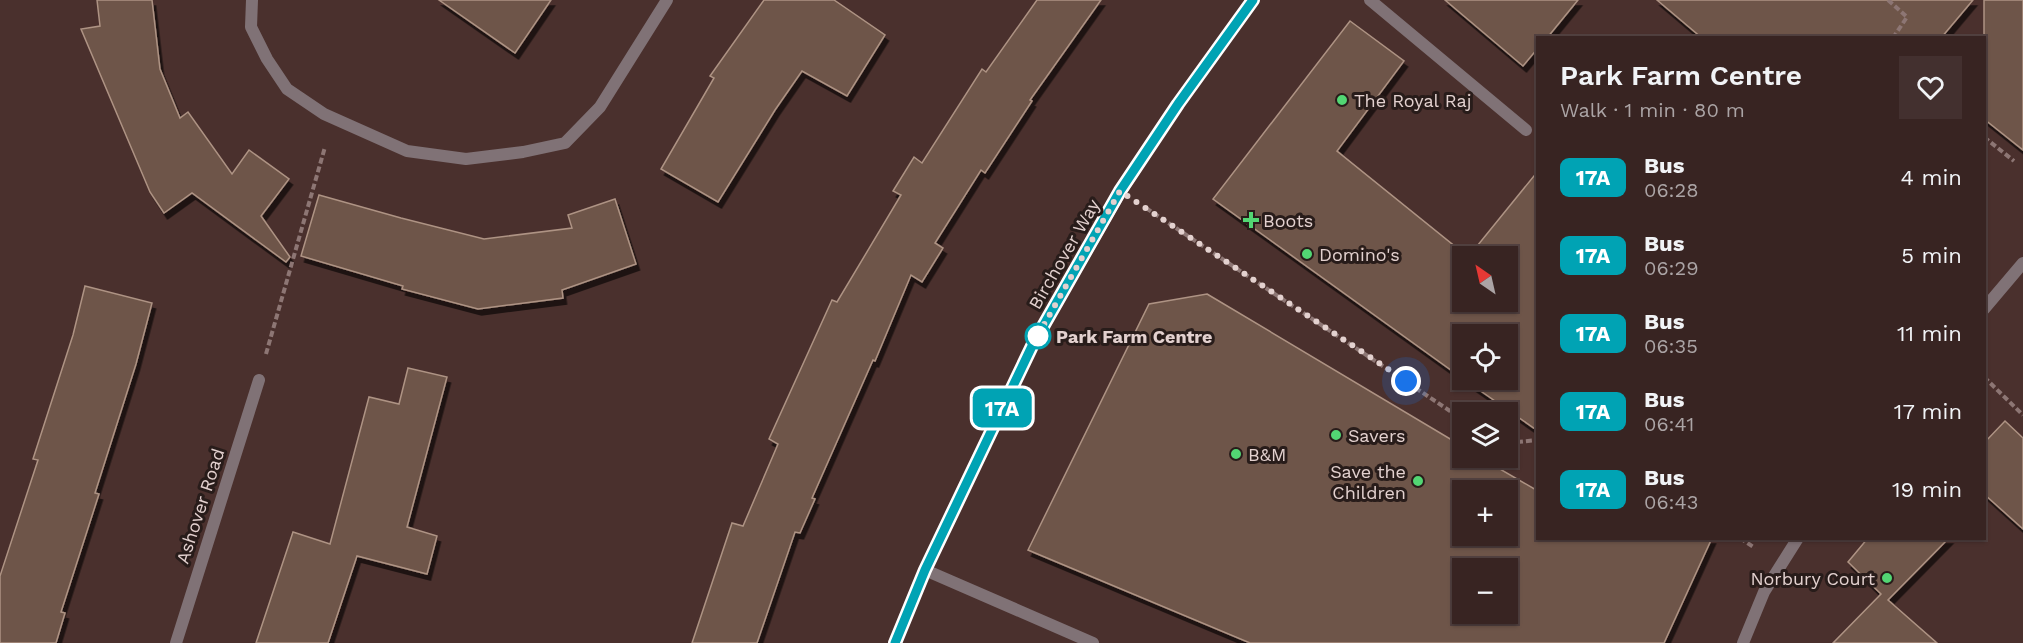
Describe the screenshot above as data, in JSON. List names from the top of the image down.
{
  "streets": {
    "street": ["Birchover Way", "Ashover Road"]
  },
  "places": {
    "other": [
      "The Royal Raj",
      "Domino's",
      "Park Farm Centre",
      "Savers",
      "B&M",
      "Save the Children",
      "Norbury Court"
    ],
    "health": ["Boots"]
  },
  "lines": ["bus line 17A"],
  "north": "top left",
  "page": {
    "on_map": "17A",
    "heading": ["Park Farm Centre", "Walk · 1 min · 80 m"],
    "list": [
      {
        "mark": "17A",
        "name": "Bus",
        "note": "06:28",
        "value": "4 min"
      },
      {
        "mark": "17A",
        "name": "Bus",
        "note": "06:29",
        "value": "5 min"
      },
      {
        "mark": "17A",
        "name": "Bus",
        "note": "06:35",
        "value": "11 min"
      },
      {
        "mark": "17A",
        "name": "Bus",
        "note": "06:41",
        "value": "17 min"
      },
      {
        "mark": "17A",
        "name": "Bus",
        "note": "06:43",
        "value": "19 min"
      }
    ],
    "map_buttons": ["+", "−"]
  }
}
